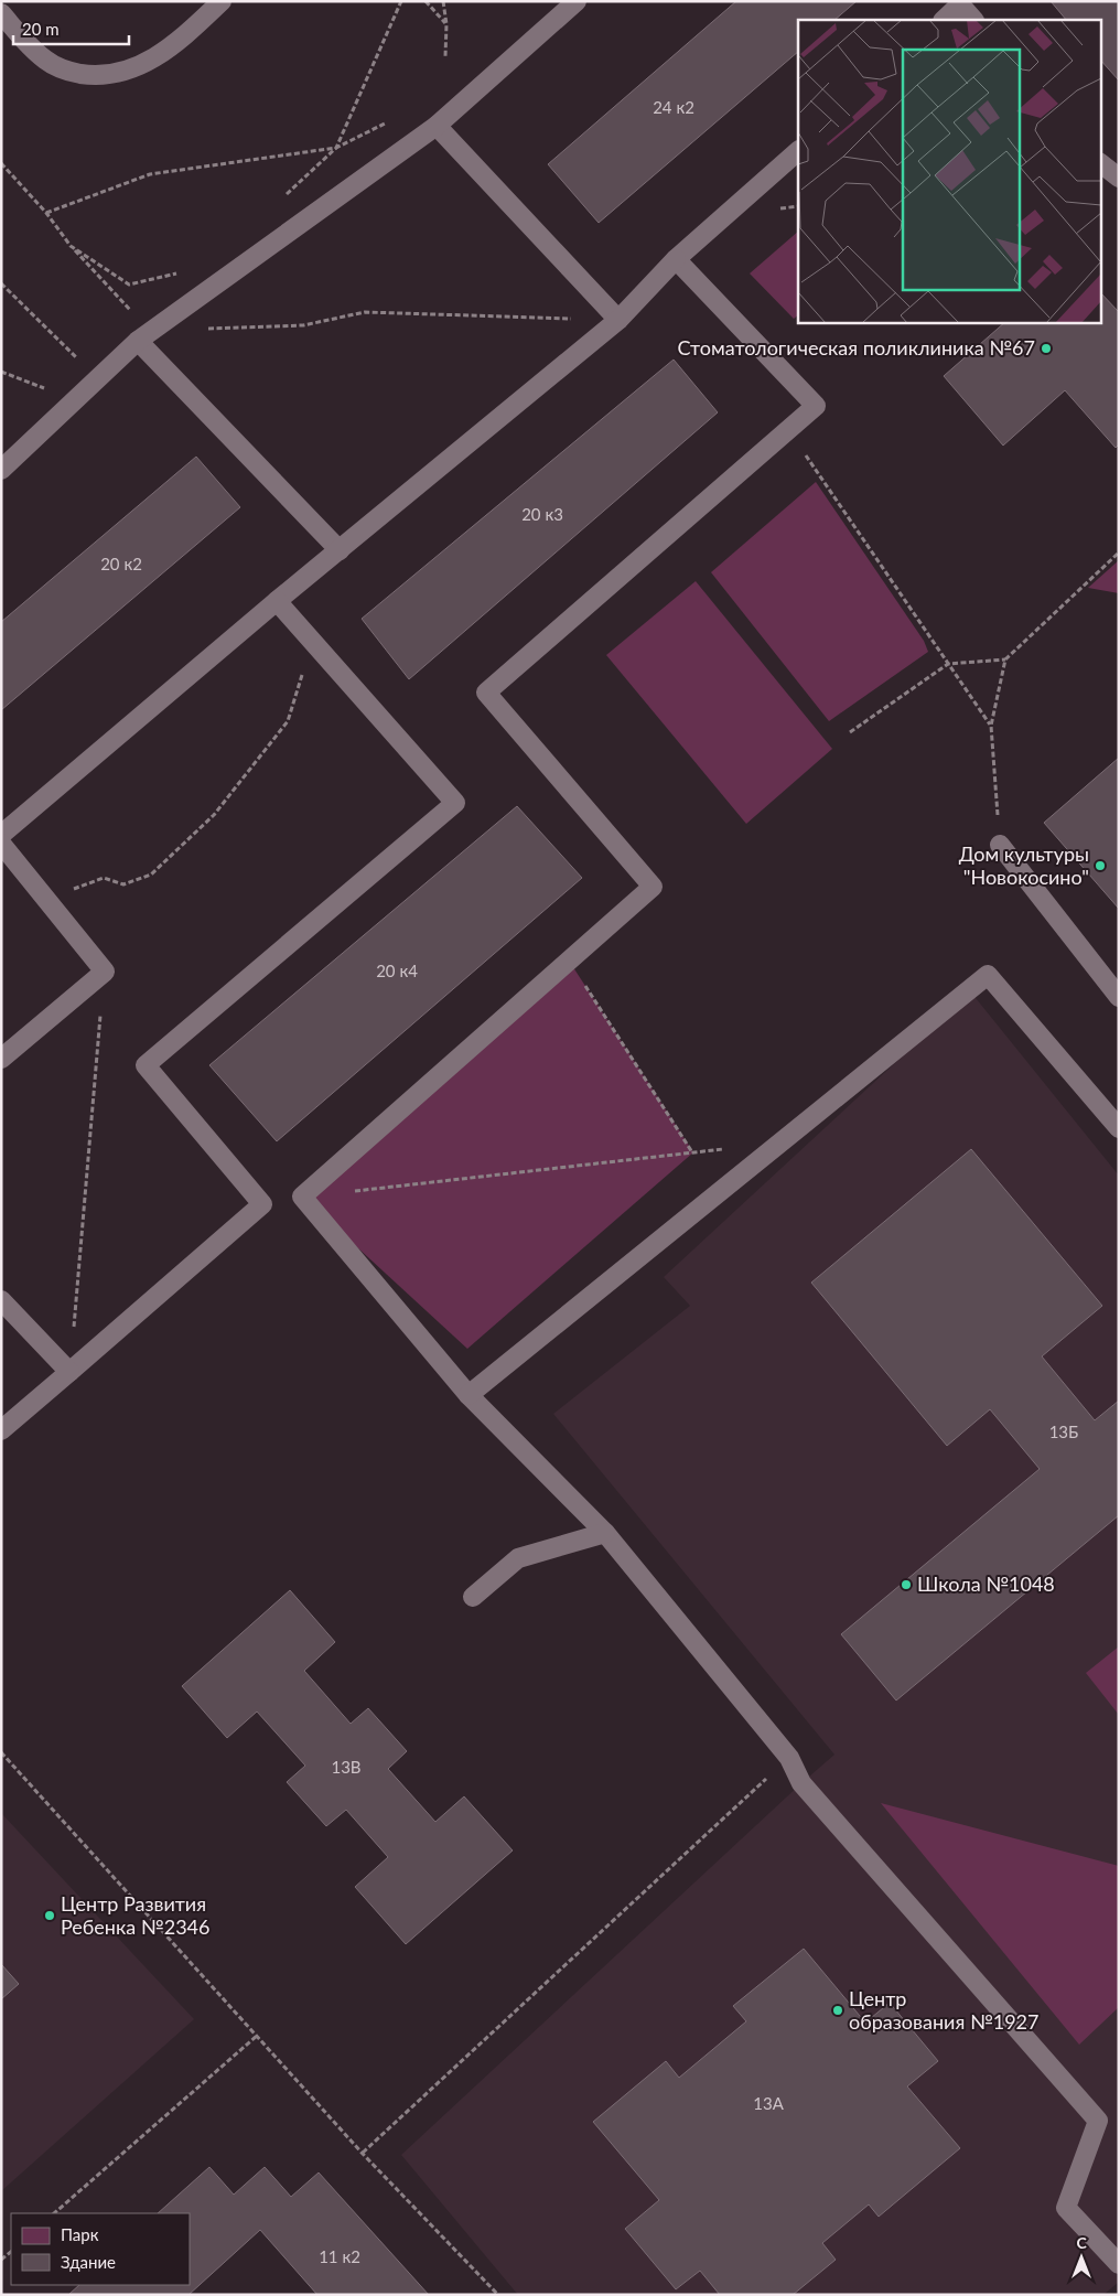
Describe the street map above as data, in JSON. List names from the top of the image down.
{
  "places": [
    "Стоматологическая поликлиника №67",
    "Дом культуры \"Новокосино\"",
    "Школа №1048",
    "Центр Развития Ребенка №2346",
    "Центр образования №1927"
  ],
  "house_numbers": [
    "24 к2",
    "20 к3",
    "20 к2",
    "20 к4",
    "13Б",
    "13В",
    "13А",
    "11 к2"
  ],
  "legend": ["Парк", "Здание"],
  "scale_bar": "20 m",
  "north": "top"
}
